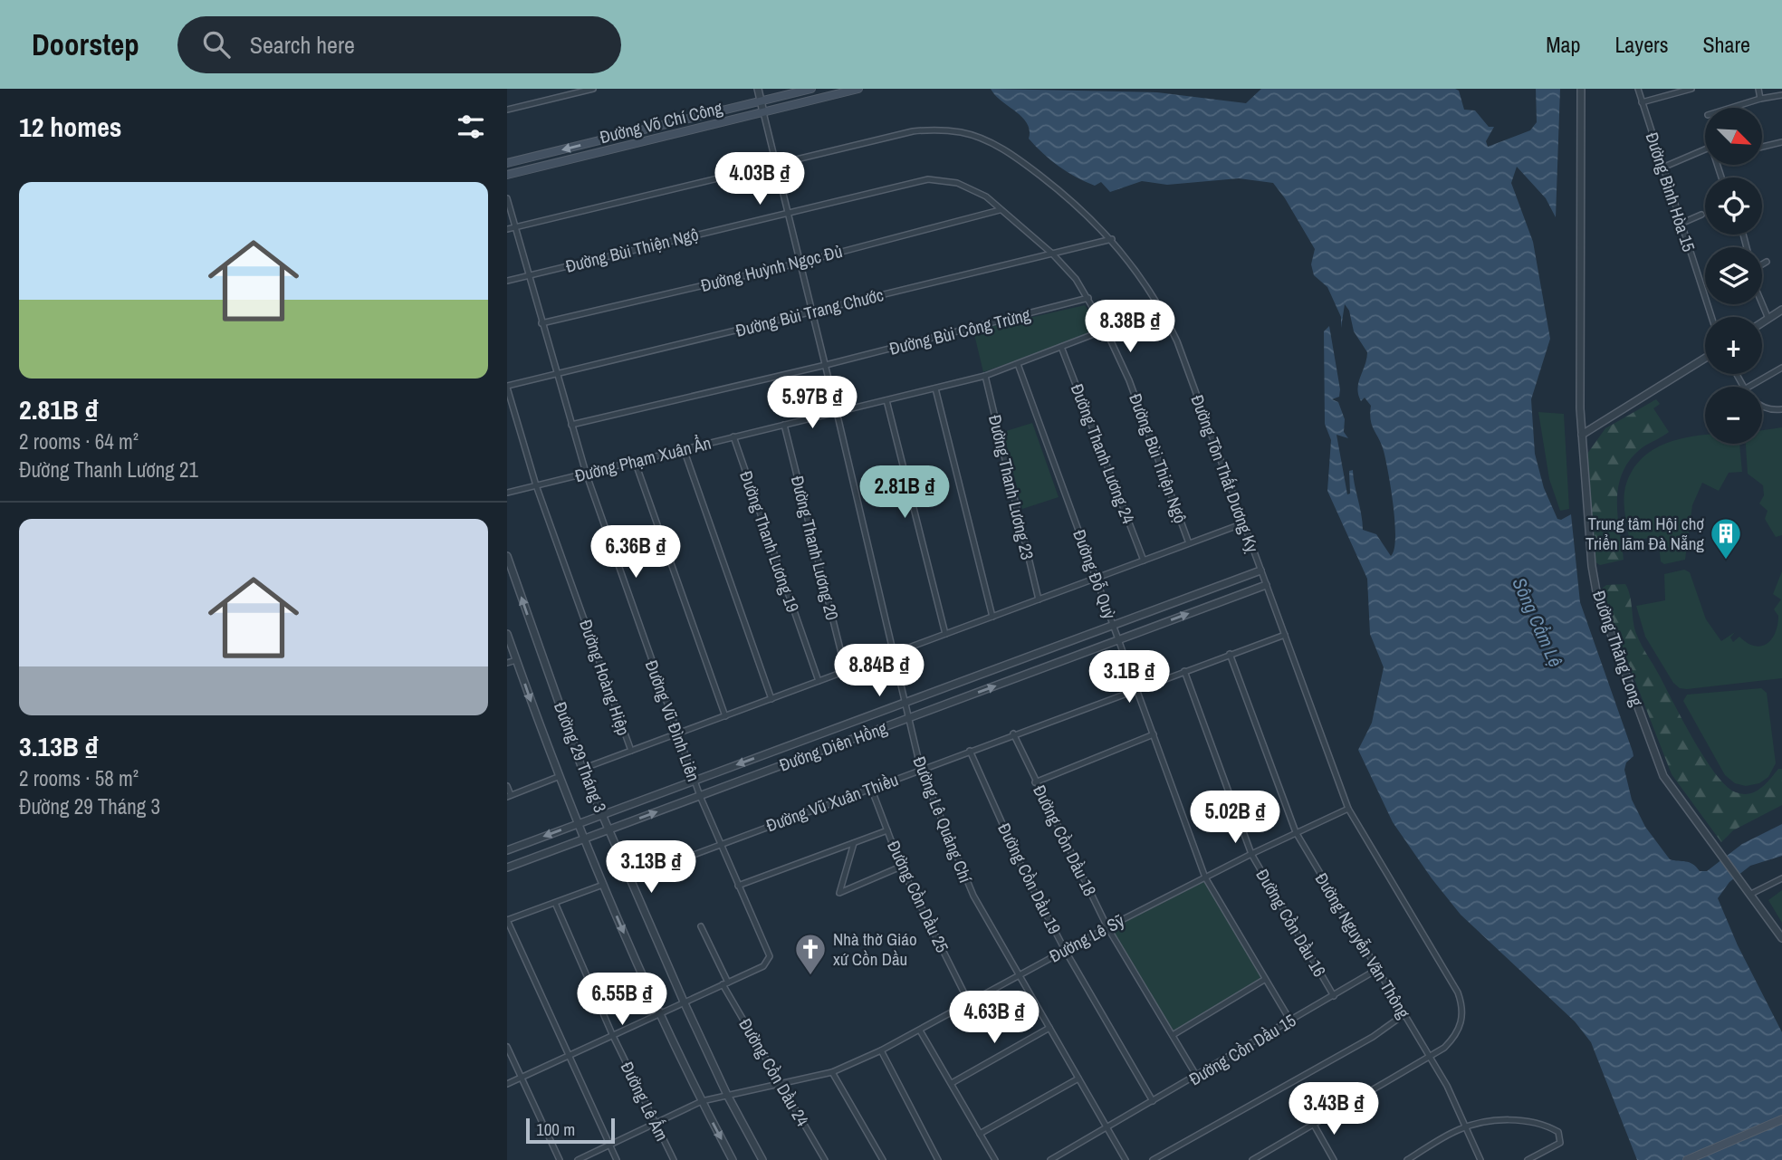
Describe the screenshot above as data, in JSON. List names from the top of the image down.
{
  "streets": {
    "main road": ["Đường Võ Chí Công"],
    "street": [
      "Đường Bình Hòa 15",
      "Đường Bùi Thiện Ngộ",
      "Đường Huỳnh Ngọc Đủ",
      "Đường Bùi Trang Chước",
      "Đường Bùi Công Trừng",
      "Đường Thanh Lương 24",
      "Đường Phạm Xuân Ẩn",
      "Đường Tôn Thất Dương Kỵ",
      "Đường Thanh Lương 23",
      "Đường Thanh Lương 19",
      "Đường Thanh Lương 20",
      "Đường Đỗ Quỳ",
      "Đường Thăng Long",
      "Đường Hoàng Hiệp",
      "Đường Vũ Đình Liên",
      "Đường Diên Hồng",
      "Đường 29 Tháng 3",
      "Đường Vũ Xuân Thiều",
      "Đường Lê Quảng Chí",
      "Đường Cồn Dầu 18",
      "Đường Cồn Dầu 19",
      "Đường Cồn Dầu 25",
      "Đường Cồn Dầu 16",
      "Đường Lê Sỹ",
      "Đường Nguyễn Văn Thông",
      "Đường Cồn Dầu 15",
      "Đường Cồn Dầu 24",
      "Đường Lê Ấm"
    ]
  },
  "crossings": [
    ["Đường Võ Chí Công", "Đường Lê Quảng Chí"],
    ["Đường Bùi Thiện Ngộ", "Đường Huỳnh Ngọc Đủ"],
    ["Đường Bùi Thiện Ngộ", "Đường Bùi Trang Chước"],
    ["Đường Bùi Thiện Ngộ", "Đường Bùi Công Trừng"],
    ["Đường Bùi Thiện Ngộ", "Đường Phạm Xuân Ẩn"],
    ["Đường Bùi Thiện Ngộ", "Đường Vũ Đình Liên"],
    ["Đường Bùi Thiện Ngộ", "Đường Lê Quảng Chí"],
    ["Đường Huỳnh Ngọc Đủ", "Đường Vũ Đình Liên"],
    ["Đường Huỳnh Ngọc Đủ", "Đường Lê Quảng Chí"],
    ["Đường Bùi Trang Chước", "Đường Tôn Thất Dương Kỵ"],
    ["Đường Bùi Trang Chước", "Đường Hoàng Hiệp"],
    ["Đường Bùi Trang Chước", "Đường Vũ Đình Liên"],
    ["Đường Bùi Trang Chước", "Đường Lê Quảng Chí"],
    ["Đường Bùi Công Trừng", "Đường Vũ Đình Liên"],
    ["Đường Bùi Công Trừng", "Đường Lê Quảng Chí"],
    ["Đường Thanh Lương 24", "Đường Phạm Xuân Ẩn"],
    ["Đường Phạm Xuân Ẩn", "Đường Thanh Lương 23"],
    ["Đường Phạm Xuân Ẩn", "Đường Thanh Lương 19"],
    ["Đường Phạm Xuân Ẩn", "Đường Thanh Lương 20"],
    ["Đường Phạm Xuân Ẩn", "Đường Đỗ Quỳ"],
    ["Đường Phạm Xuân Ẩn", "Đường Hoàng Hiệp"],
    ["Đường Phạm Xuân Ẩn", "Đường Vũ Đình Liên"],
    ["Đường Phạm Xuân Ẩn", "Đường Lê Quảng Chí"],
    ["Đường Tôn Thất Dương Kỵ", "Đường Vũ Đình Liên"],
    ["Đường Tôn Thất Dương Kỵ", "Đường Diên Hồng"],
    ["Đường Tôn Thất Dương Kỵ", "Đường Vũ Xuân Thiều"],
    ["Đường Tôn Thất Dương Kỵ", "Đường Lê Quảng Chí"],
    ["Đường Tôn Thất Dương Kỵ", "Đường Lê Sỹ"],
    ["Đường Tôn Thất Dương Kỵ", "Đường Nguyễn Văn Thông"],
    ["Đường Đỗ Quỳ", "Đường Diên Hồng"],
    ["Đường Đỗ Quỳ", "Đường Vũ Xuân Thiều"],
    ["Đường Đỗ Quỳ", "Đường Lê Sỹ"],
    ["Đường Đỗ Quỳ", "Đường Cồn Dầu 15"],
    ["Đường Vũ Đình Liên", "Đường Diên Hồng"],
    ["Đường Vũ Đình Liên", "Đường 29 Tháng 3"],
    ["Đường Vũ Đình Liên", "Đường Vũ Xuân Thiều"],
    ["Đường Vũ Đình Liên", "Đường Cồn Dầu 24"],
    ["Đường Vũ Đình Liên", "Đường Lê Ấm"],
    ["Đường Diên Hồng", "Đường 29 Tháng 3"],
    ["Đường Diên Hồng", "Đường Lê Quảng Chí"],
    ["Đường 29 Tháng 3", "Đường Vũ Xuân Thiều"],
    ["Đường 29 Tháng 3", "Đường Lê Sỹ"],
    ["Đường Vũ Xuân Thiều", "Đường Lê Quảng Chí"],
    ["Đường Vũ Xuân Thiều", "Đường Cồn Dầu 18"],
    ["Đường Vũ Xuân Thiều", "Đường Cồn Dầu 19"],
    ["Đường Vũ Xuân Thiều", "Đường Cồn Dầu 25"],
    ["Đường Vũ Xuân Thiều", "Đường Cồn Dầu 16"],
    ["Đường Vũ Xuân Thiều", "Đường Nguyễn Văn Thông"],
    ["Đường Lê Quảng Chí", "Đường Lê Sỹ"],
    ["Đường Lê Quảng Chí", "Đường Cồn Dầu 15"],
    ["Đường Cồn Dầu 18", "Đường Lê Sỹ"],
    ["Đường Cồn Dầu 18", "Đường Cồn Dầu 15"],
    ["Đường Cồn Dầu 19", "Đường Lê Sỹ"],
    ["Đường Cồn Dầu 19", "Đường Cồn Dầu 15"],
    ["Đường Cồn Dầu 25", "Đường Lê Sỹ"],
    ["Đường Cồn Dầu 16", "Đường Lê Sỹ"],
    ["Đường Cồn Dầu 16", "Đường Cồn Dầu 15"],
    ["Đường Lê Sỹ", "Đường Nguyễn Văn Thông"],
    ["Đường Lê Sỹ", "Đường Cồn Dầu 24"],
    ["Đường Lê Sỹ", "Đường Lê Ấm"],
    ["Đường Nguyễn Văn Thông", "Đường Cồn Dầu 15"]
  ],
  "water": ["Sông Cẩm Lệ"],
  "places": {
    "building": ["Trung tâm Hội chợ Triển lãm Đà Nẵng"],
    "church": ["Nhà thờ Giáo xứ Cồn Dầu"]
  },
  "scale_bar": "100 m",
  "north": "bottom right",
  "page": {
    "header": "Doorstep",
    "search": "Search here",
    "nav": ["Map", "Layers", "Share"],
    "heading": "12 homes",
    "map_buttons": ["+", "−"],
    "price": [
      "4.03B ₫",
      "8.38B ₫",
      "5.97B ₫",
      "2.81B ₫",
      "6.36B ₫",
      "8.84B ₫",
      "3.1B ₫",
      "5.02B ₫",
      "3.13B ₫",
      "6.55B ₫",
      "4.63B ₫",
      "3.43B ₫"
    ],
    "list": [
      {
        "name": "2.81B ₫",
        "note": "2 rooms · 64 m² · Đường Thanh Lương 21"
      },
      {
        "name": "3.13B ₫",
        "note": "2 rooms · 58 m² · Đường 29 Tháng 3"
      }
    ],
    "scale": "100 m"
  }
}
